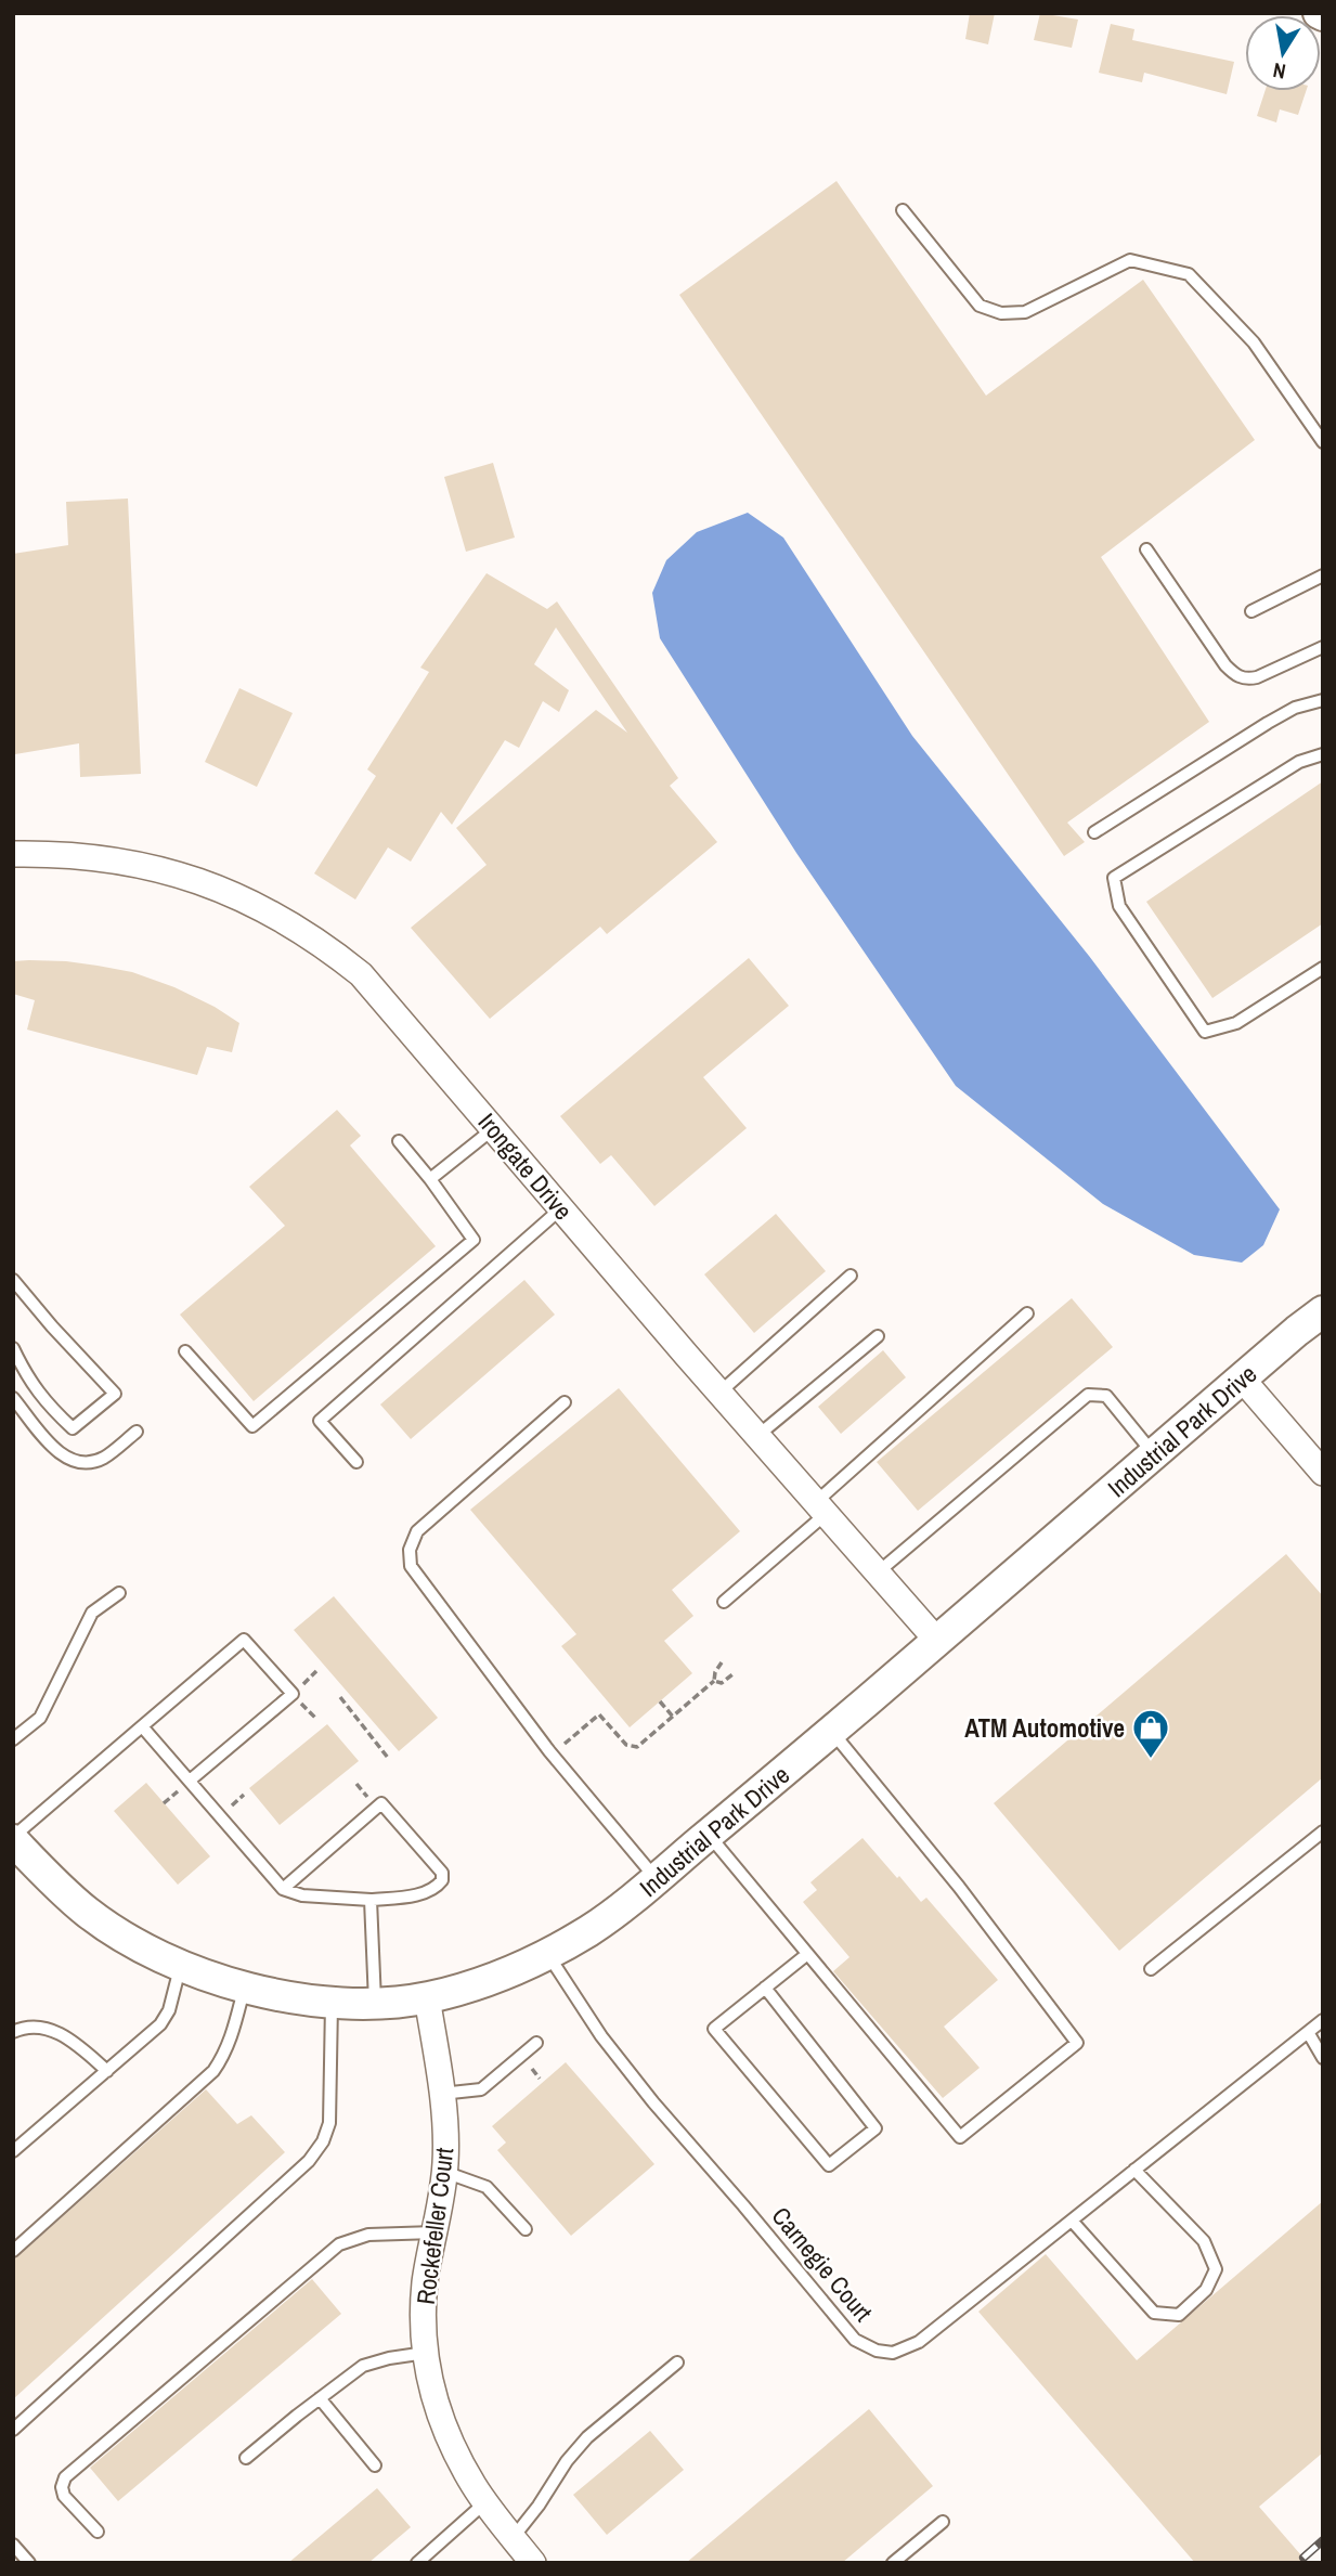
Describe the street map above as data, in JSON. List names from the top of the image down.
{
  "streets": {
    "street": ["Irongate Drive", "Industrial Park Drive", "Rockefeller Court"],
    "lane": ["Carnegie Court"]
  },
  "crossings": [
    ["Irongate Drive", "Industrial Park Drive"],
    ["Industrial Park Drive", "Rockefeller Court"],
    ["Industrial Park Drive", "Carnegie Court"]
  ],
  "places": {
    "shop": ["ATM Automotive"]
  },
  "north": "bottom"
}
